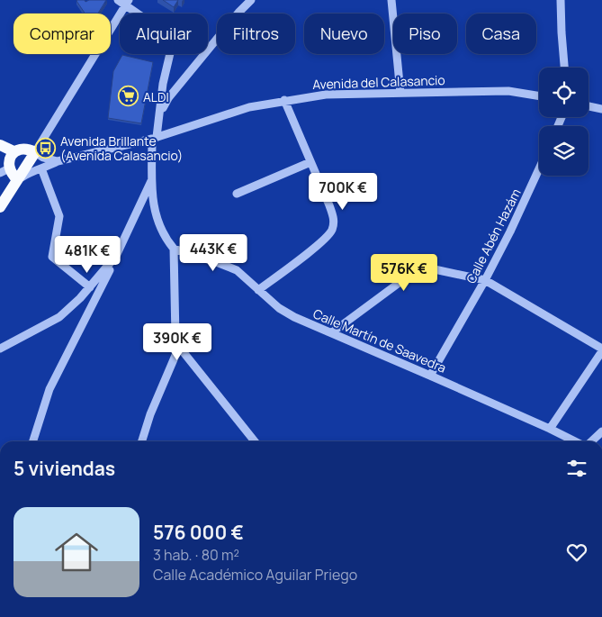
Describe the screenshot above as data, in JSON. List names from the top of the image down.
{
  "streets": {
    "street": ["Avenida del Calasancio", "Calle Abén Hazám", "Calle Martín de Saavedra"]
  },
  "crossings": [
    ["Calle Abén Hazám", "Calle Martín de Saavedra"]
  ],
  "places": {
    "supermarket": ["ALDI"],
    "bus stop": ["Avenida Brillante (Avenida Calasancio)"]
  },
  "page": {
    "chip": [
      "Comprar",
      "Alquilar",
      "Filtros",
      "Nuevo",
      "Piso",
      "Casa"
    ],
    "price": [
      "700K €",
      "443K €",
      "481K €",
      "576K €",
      "390K €"
    ],
    "heading": "5 viviendas",
    "list": [
      {
        "name": "576 000 €",
        "note": "3 hab. · 80 m² · Calle Académico Aguilar Priego"
      }
    ]
  }
}
